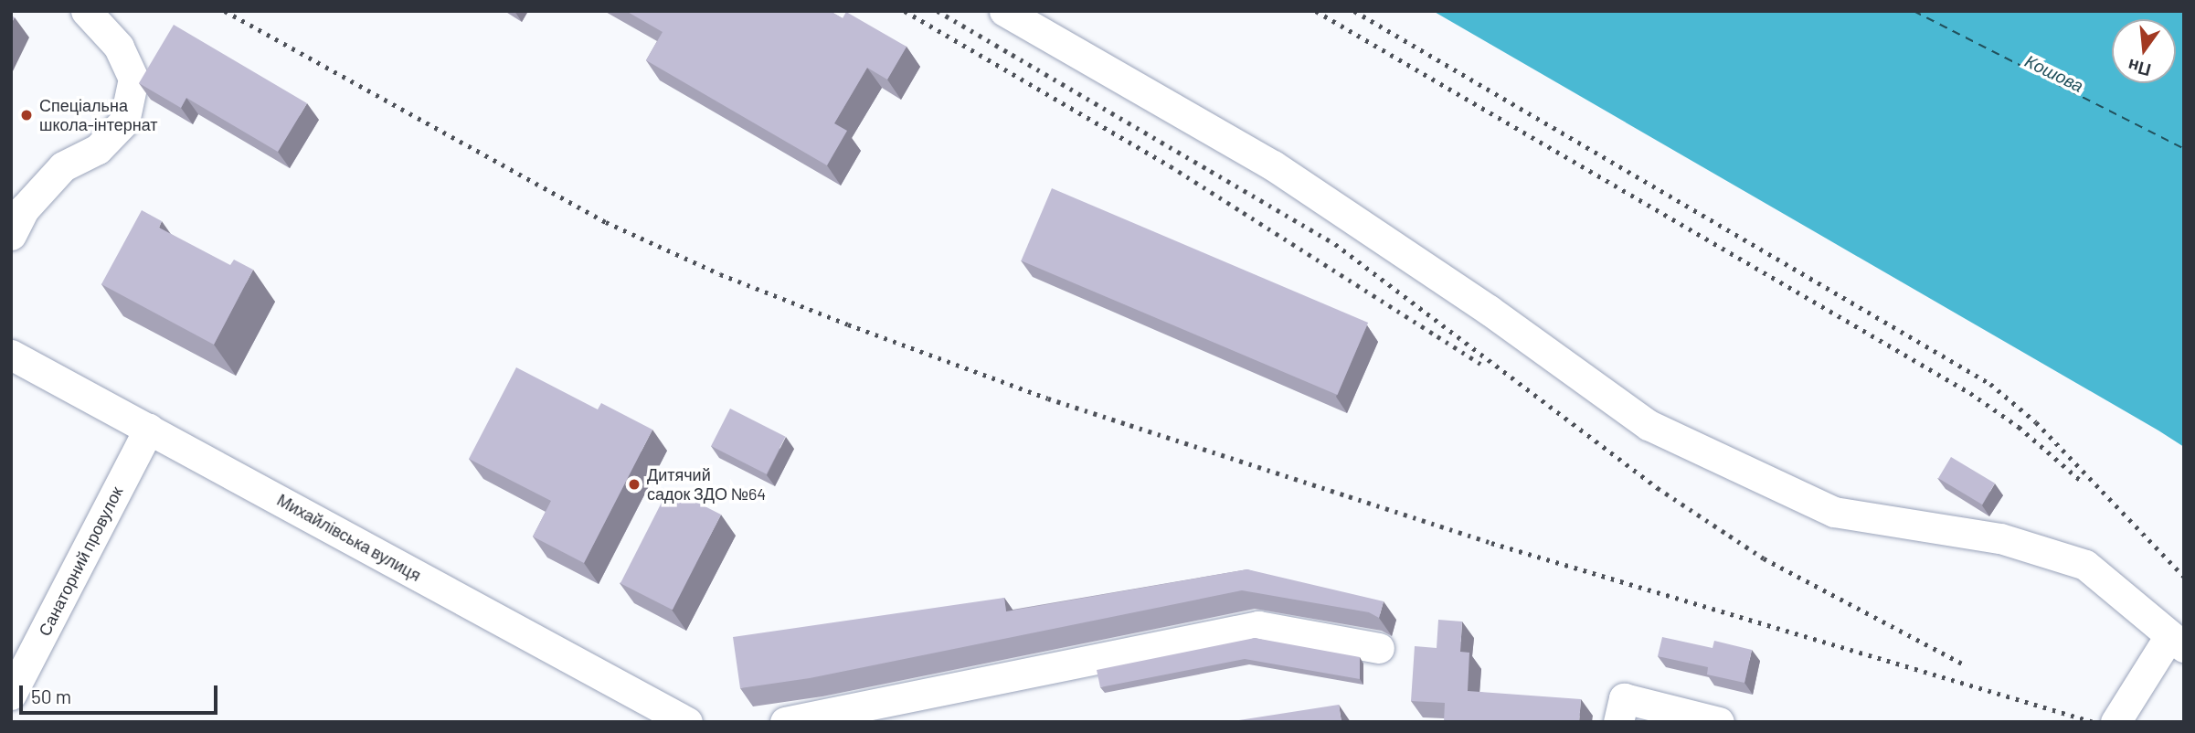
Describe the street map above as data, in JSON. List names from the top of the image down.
{
  "streets": {
    "street": ["Михайлівська вулиця", "Санаторний провулок"]
  },
  "crossings": [
    ["Михайлівська вулиця", "Санаторний провулок"]
  ],
  "water": ["Кошова"],
  "places": ["Спеціальна школа-інтернат", "Дитячий садок ЗДО №64"],
  "scale_bar": "50 m",
  "north": "bottom"
}
